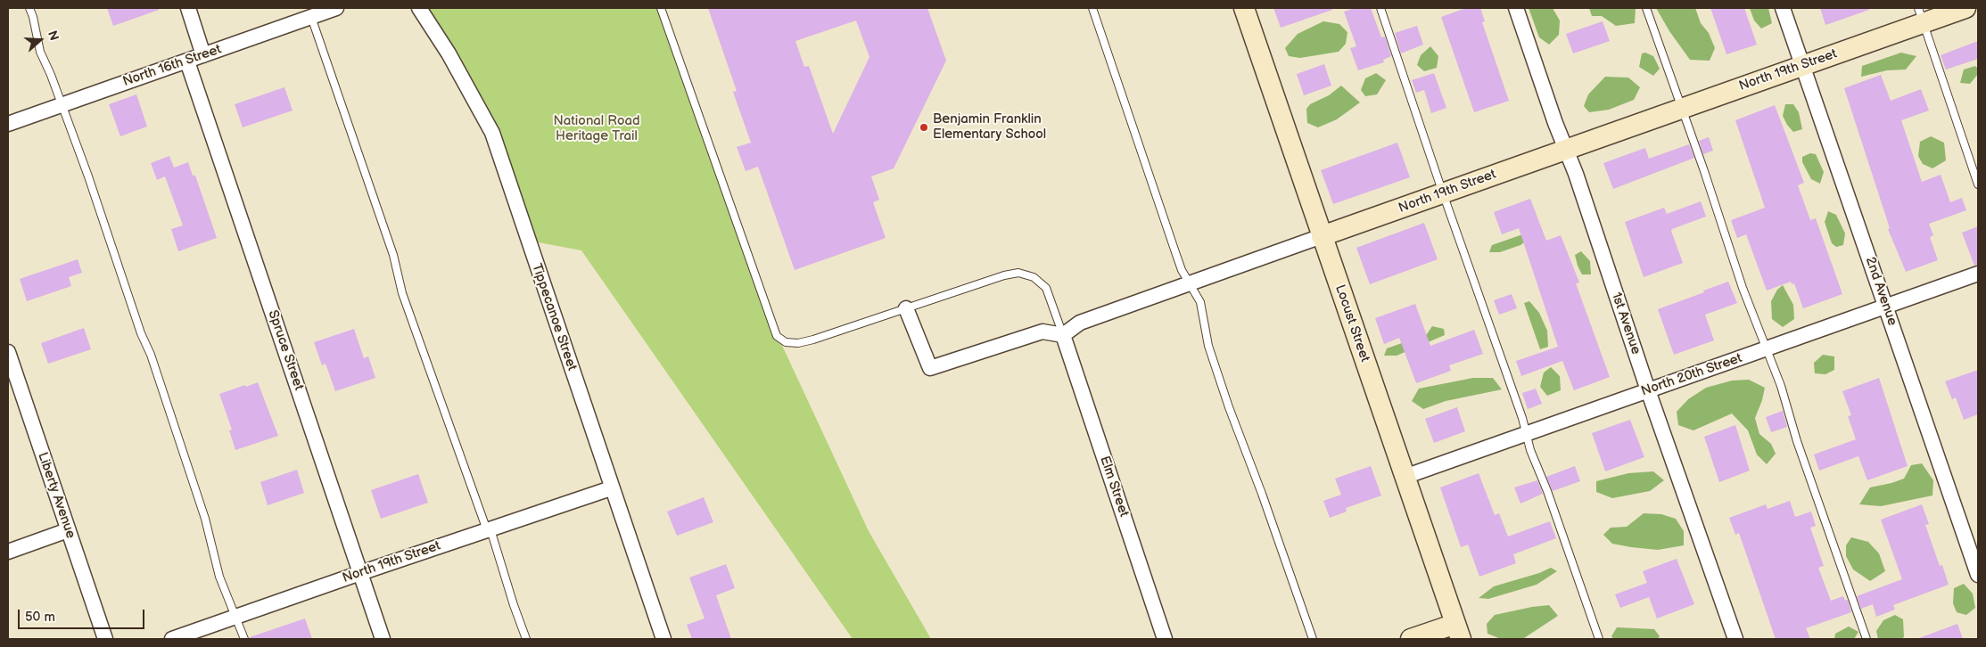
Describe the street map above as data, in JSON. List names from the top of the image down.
{
  "streets": {
    "street": [
      "North 16th Street",
      "North 19th Street",
      "2nd Avenue",
      "Tippecanoe Street",
      "Locust Street",
      "1st Avenue",
      "Spruce Street",
      "North 20th Street",
      "Elm Street",
      "Liberty Avenue"
    ]
  },
  "crossings": [
    ["North 16th Street", "Spruce Street"],
    ["North 19th Street", "2nd Avenue"],
    ["North 19th Street", "Tippecanoe Street"],
    ["North 19th Street", "Locust Street"],
    ["North 19th Street", "1st Avenue"],
    ["North 19th Street", "Spruce Street"],
    ["North 19th Street", "Elm Street"],
    ["2nd Avenue", "North 20th Street"],
    ["Locust Street", "North 20th Street"],
    ["1st Avenue", "North 20th Street"]
  ],
  "parks": ["National Road Heritage Trail"],
  "places": ["Benjamin Franklin Elementary School"],
  "scale_bar": "50 m",
  "north": "right"
}
